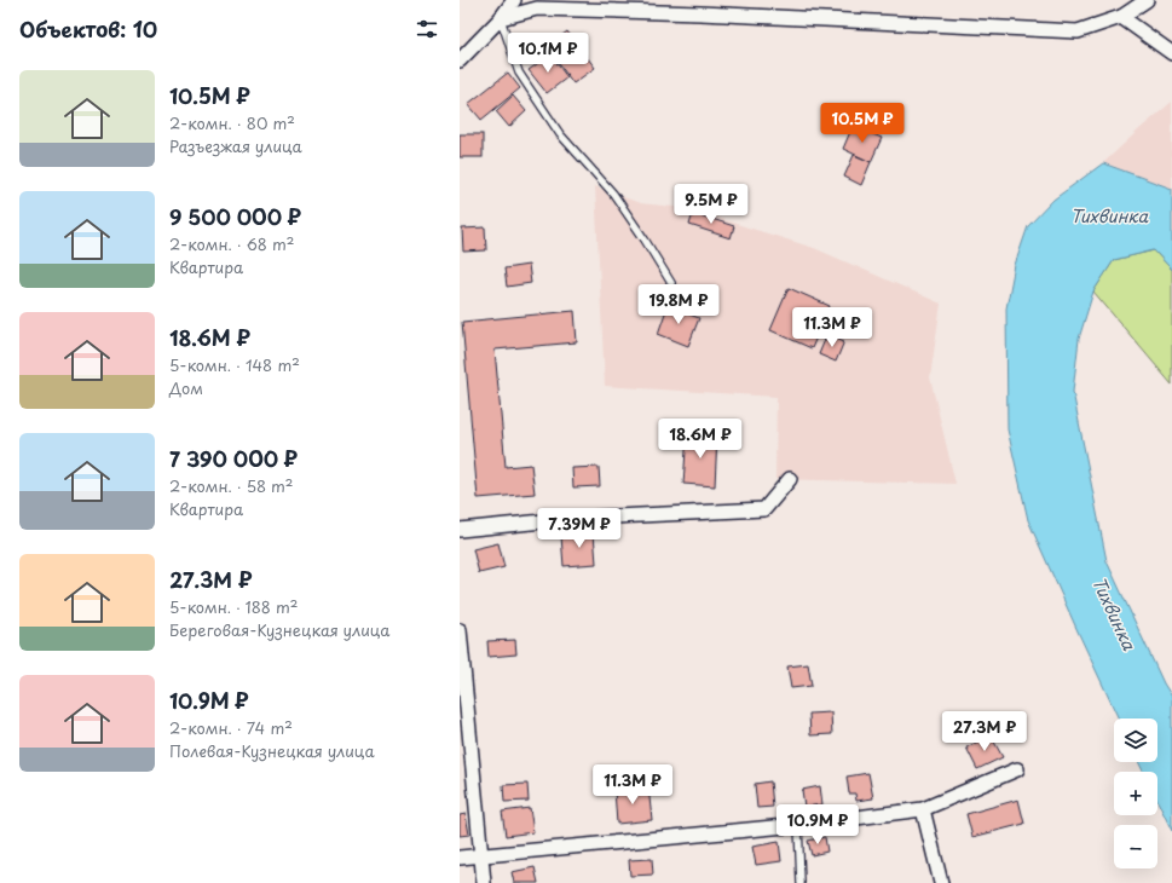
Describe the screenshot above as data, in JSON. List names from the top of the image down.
{
  "water": ["Тихвинка"],
  "page": {
    "heading": "Объектов: 10",
    "price": [
      "10.1M ₽",
      "10.5M ₽",
      "9.5M ₽",
      "19.8M ₽",
      "11.3M ₽",
      "18.6M ₽",
      "7.39M ₽",
      "27.3M ₽",
      "11.3M ₽",
      "10.9M ₽"
    ],
    "list": [
      {
        "name": "10.5M ₽",
        "note": "2-комн. · 80 m² · Разъезжая улица"
      },
      {
        "name": "9 500 000 ₽",
        "note": "2-комн. · 68 m² · Квартира"
      },
      {
        "name": "18.6M ₽",
        "note": "5-комн. · 148 m² · Дом"
      },
      {
        "name": "7 390 000 ₽",
        "note": "2-комн. · 58 m² · Квартира"
      },
      {
        "name": "27.3M ₽",
        "note": "5-комн. · 188 m² · Береговая-Кузнецкая улица"
      },
      {
        "name": "10.9M ₽",
        "note": "2-комн. · 74 m² · Полевая-Кузнецкая улица"
      }
    ],
    "map_buttons": ["+", "−"]
  }
}
